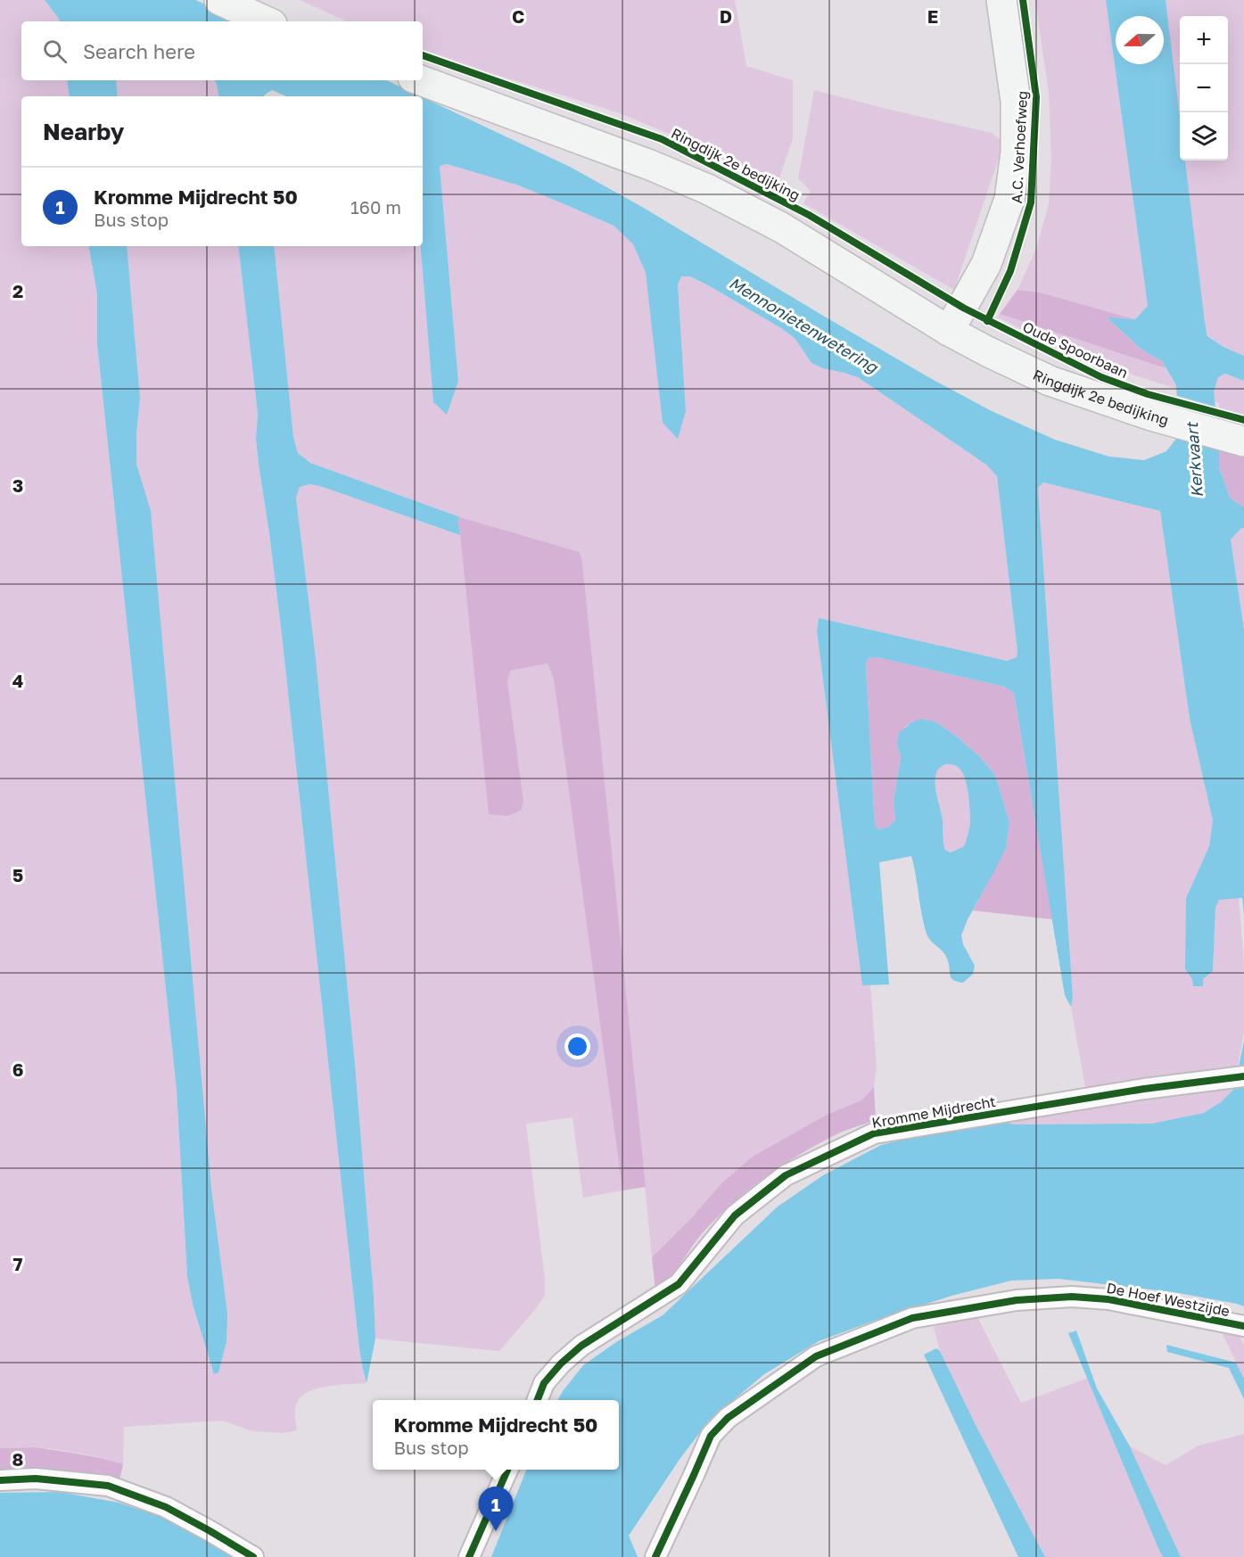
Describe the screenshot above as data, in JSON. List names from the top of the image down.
{
  "streets": {
    "street": [
      "A.C. Verhoefweg",
      "Ringdijk 2e bedijking",
      "Kromme Mijdrecht",
      "De Hoef Westzijde"
    ],
    "cycle path": ["Oude Spoorbaan"]
  },
  "crossings": [
    ["A.C. Verhoefweg", "Ringdijk 2e bedijking"]
  ],
  "water": ["Mennonietenwetering", "Kerkvaart"],
  "north": "left",
  "page": {
    "map_buttons": ["+", "−"],
    "search": "Search here",
    "heading": "Nearby",
    "list": [
      {
        "mark": "1",
        "name": "Kromme Mijdrecht 50",
        "note": "Bus stop",
        "value": "160 m"
      }
    ],
    "popup": ["Kromme Mijdrecht 50", "Bus stop"],
    "pins": "1"
  },
  "grid": {
    "columns": ["C", "D", "E"],
    "rows": [
      "2",
      "3",
      "4",
      "5",
      "6",
      "7",
      "8"
    ]
  }
}
